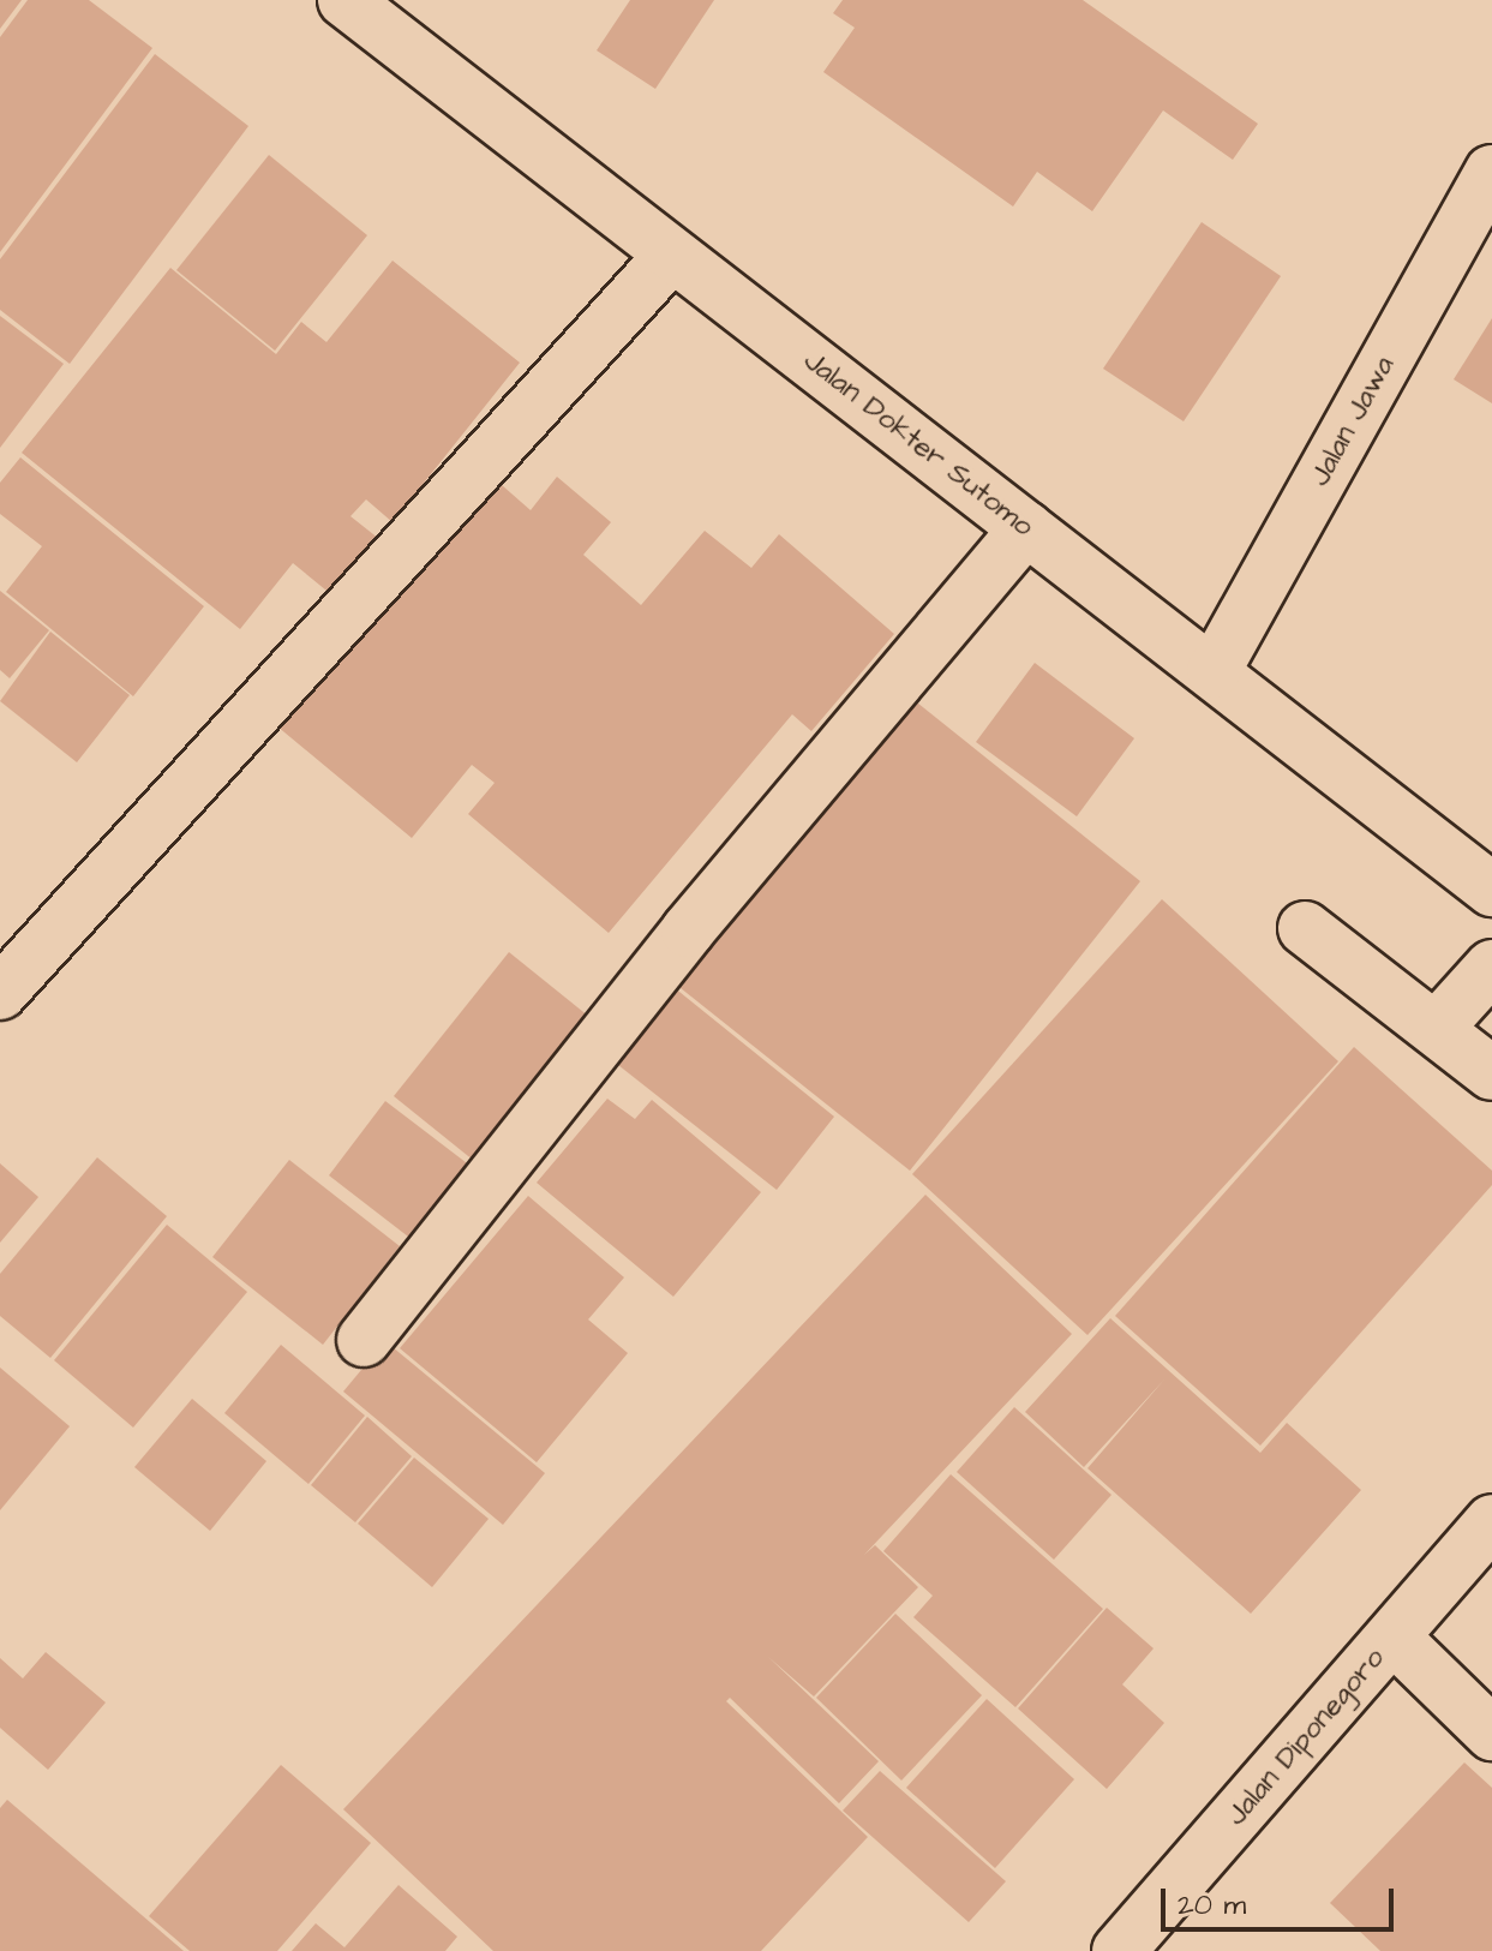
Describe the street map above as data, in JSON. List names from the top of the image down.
{
  "streets": {
    "main road": ["Jalan Jawa", "Jalan Dokter Sutomo", "Jalan Diponegoro"]
  },
  "crossings": [
    ["Jalan Jawa", "Jalan Dokter Sutomo"]
  ],
  "scale_bar": "20 m"
}
